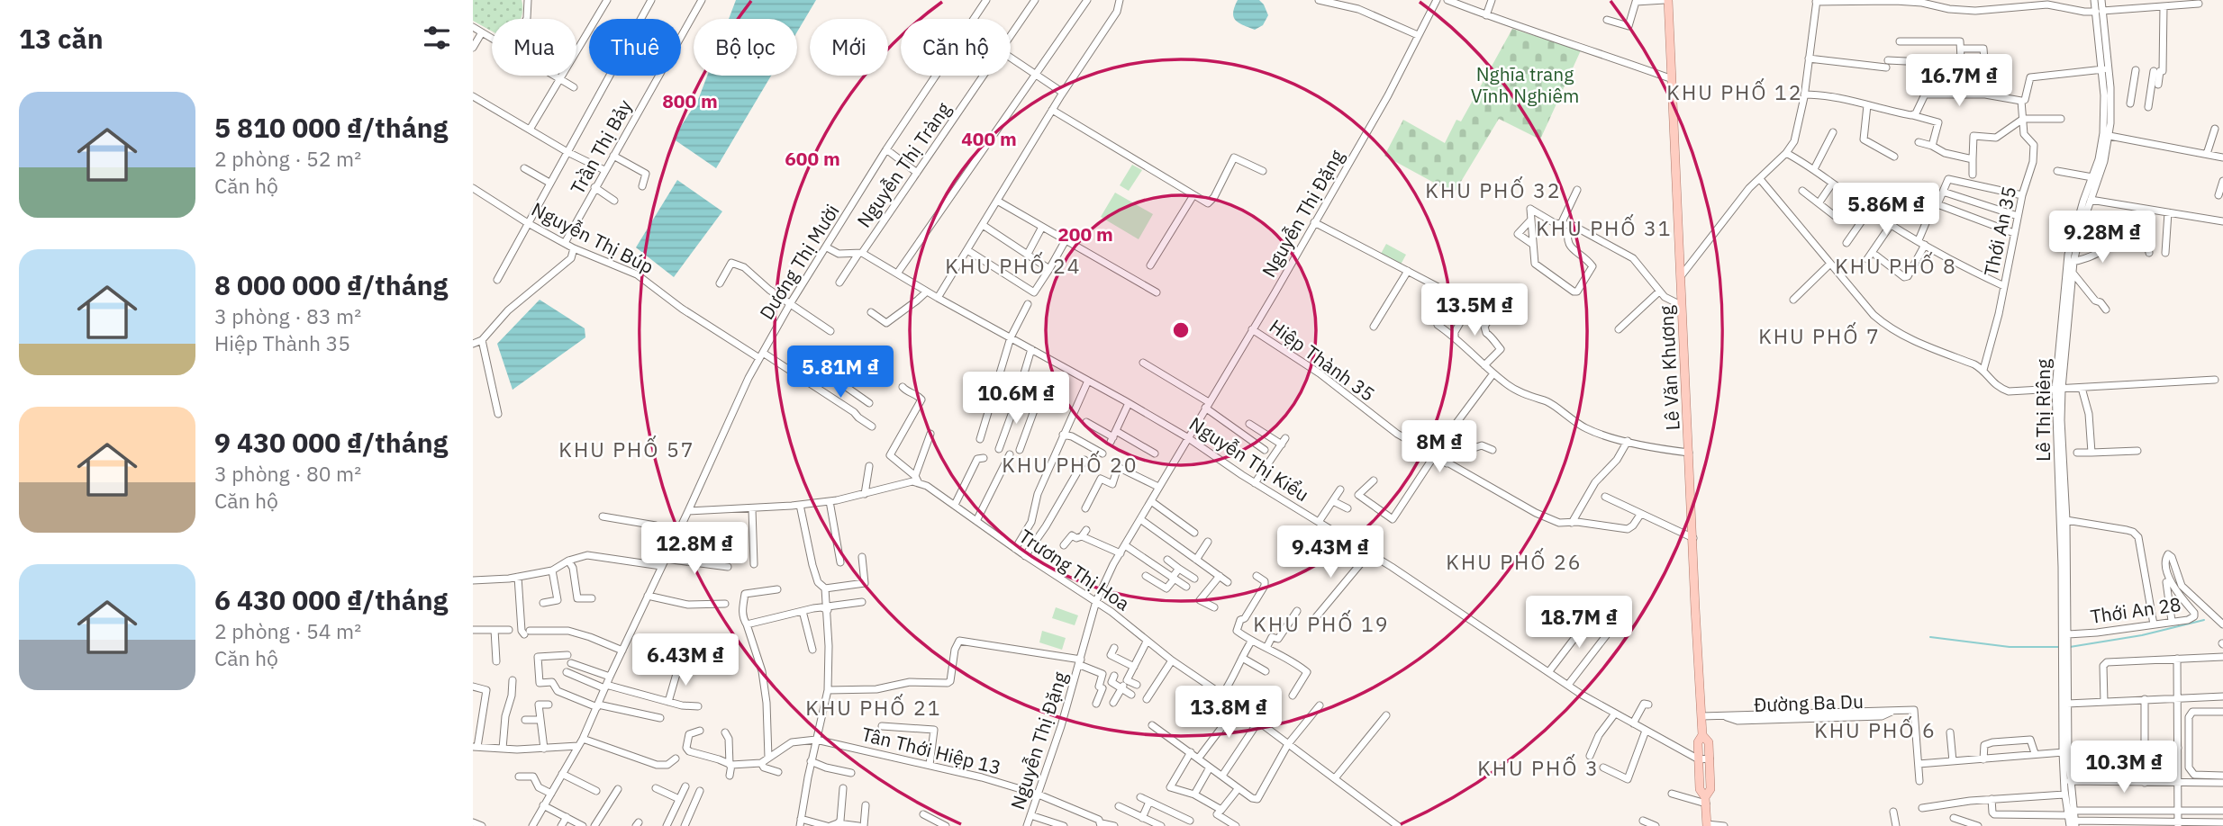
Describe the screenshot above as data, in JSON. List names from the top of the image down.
{
  "streets": {
    "main road": ["Lê Văn Khương"],
    "street": [
      "Trần Thị Bảy",
      "Nguyễn Thị Tràng",
      "Nguyễn Thị Đặng",
      "Thới An 35",
      "Nguyễn Thị Búp",
      "Dương Thị Mười",
      "Hiệp Thành 35",
      "Lê Thị Riêng",
      "Nguyễn Thị Kiểu",
      "Trương Thị Hoa",
      "Thới An 28",
      "Đường Ba Du",
      "Tân Thới Hiệp 13"
    ]
  },
  "crossings": [
    ["Trần Thị Bảy", "Nguyễn Thị Búp"],
    ["Nguyễn Thị Tràng", "Nguyễn Thị Kiểu"],
    ["Nguyễn Thị Đặng", "Hiệp Thành 35"],
    ["Nguyễn Thị Đặng", "Nguyễn Thị Kiểu"],
    ["Nguyễn Thị Đặng", "Trương Thị Hoa"],
    ["Nguyễn Thị Đặng", "Tân Thới Hiệp 13"],
    ["Nguyễn Thị Búp", "Dương Thị Mười"],
    ["Dương Thị Mười", "Nguyễn Thị Kiểu"],
    ["Lê Văn Khương", "Nguyễn Thị Kiểu"],
    ["Lê Văn Khương", "Đường Ba Du"],
    ["Lê Thị Riêng", "Thới An 28"]
  ],
  "districts": [
    "KHU PHỐ 12",
    "KHU PHỐ 32",
    "KHU PHỐ 31",
    "KHU PHỐ 24",
    "KHU PHỐ 8",
    "KHU PHỐ 7",
    "KHU PHỐ 57",
    "KHU PHỐ 20",
    "KHU PHỐ 26",
    "KHU PHỐ 19",
    "KHU PHỐ 21",
    "KHU PHỐ 6",
    "KHU PHỐ 3"
  ],
  "parks": ["Nghĩa trang Vĩnh Nghiêm"],
  "page": {
    "heading": "13 căn",
    "chip": [
      "Mua",
      "Thuê",
      "Bộ lọc",
      "Mới",
      "Căn hộ"
    ],
    "price": [
      "16.7M ₫",
      "5.86M ₫",
      "9.28M ₫",
      "13.5M ₫",
      "5.81M ₫",
      "10.6M ₫",
      "8M ₫",
      "12.8M ₫",
      "9.43M ₫",
      "18.7M ₫",
      "6.43M ₫",
      "13.8M ₫",
      "10.3M ₫"
    ],
    "list": [
      {
        "name": "5 810 000 ₫/tháng",
        "note": "2 phòng · 52 m² · Căn hộ"
      },
      {
        "name": "8 000 000 ₫/tháng",
        "note": "3 phòng · 83 m² · Hiệp Thành 35"
      },
      {
        "name": "9 430 000 ₫/tháng",
        "note": "3 phòng · 80 m² · Căn hộ"
      },
      {
        "name": "6 430 000 ₫/tháng",
        "note": "2 phòng · 54 m² · Căn hộ"
      }
    ]
  },
  "rings": [
    "800 m",
    "400 m",
    "600 m",
    "200 m"
  ]
}
